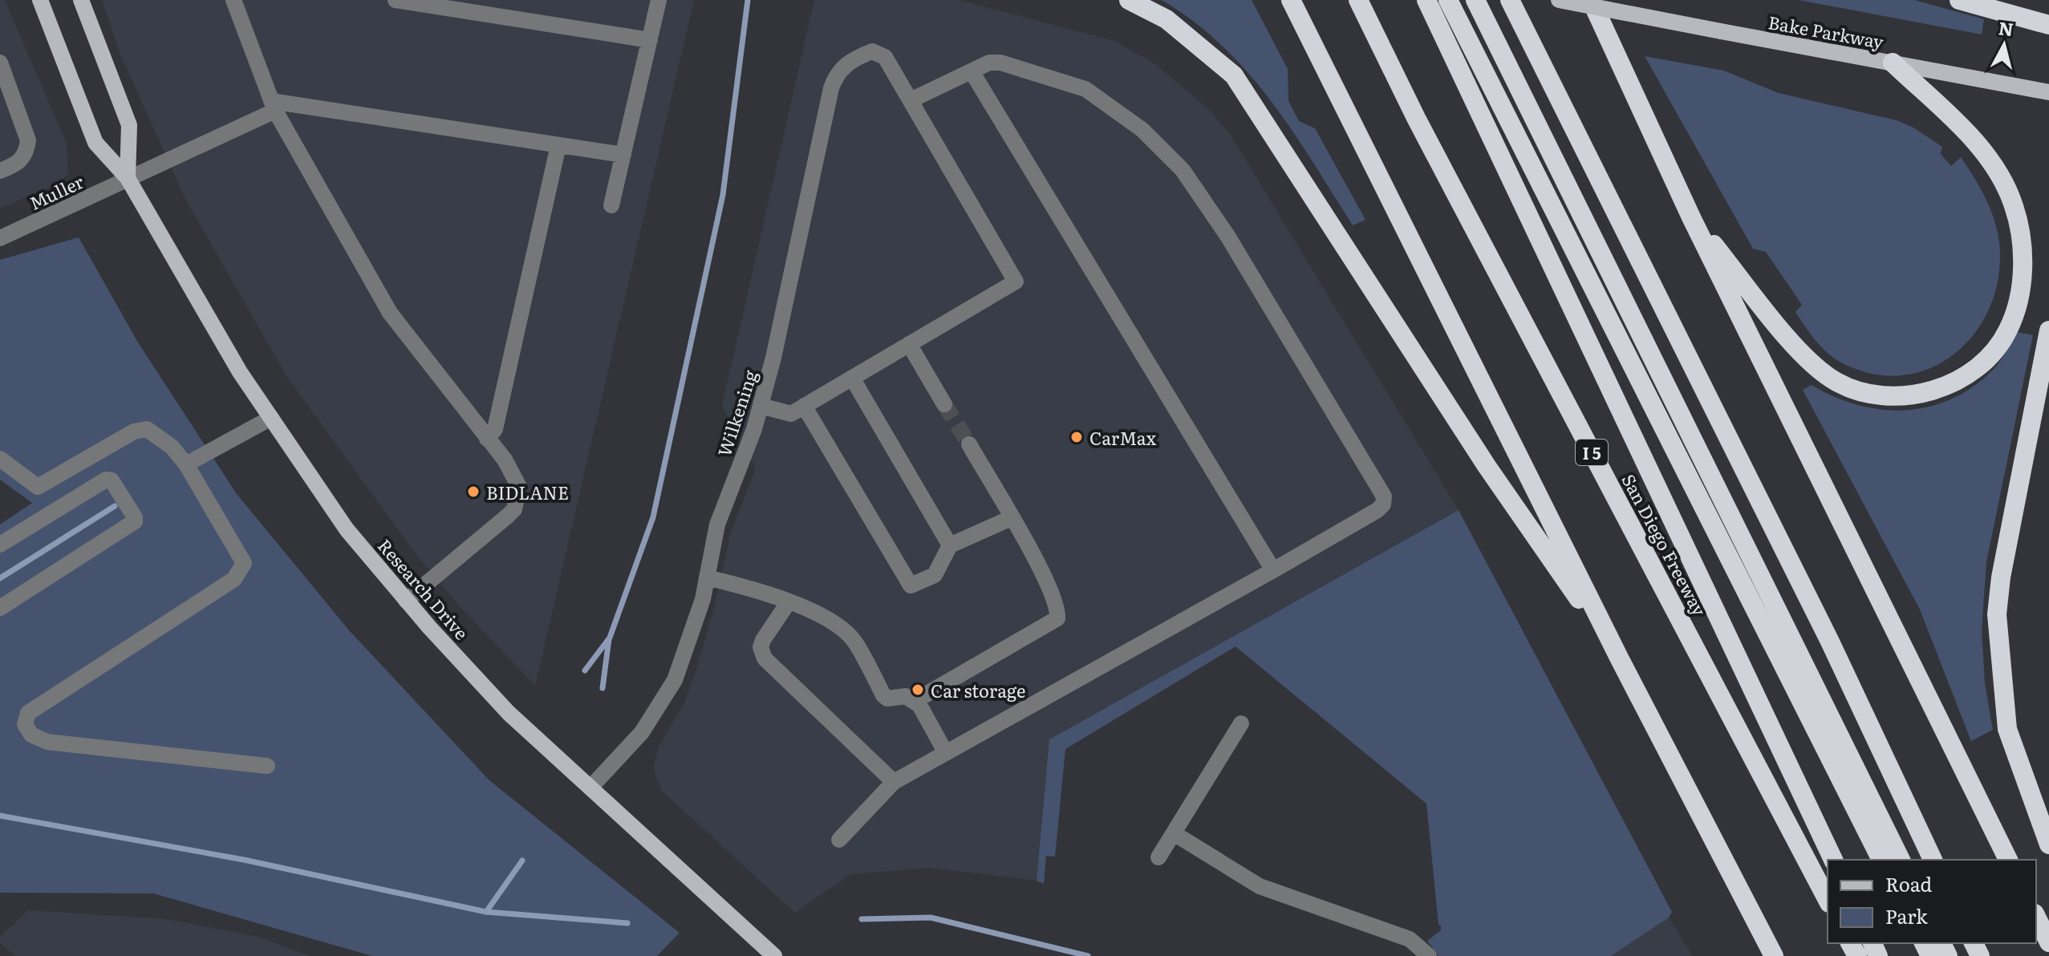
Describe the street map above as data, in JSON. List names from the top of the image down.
{
  "streets": {
    "highway": ["I 5", "San Diego Freeway"],
    "main road": ["Bake Parkway", "Research Drive"],
    "lane": ["Muller", "Wilkening"]
  },
  "crossings": [
    ["Muller", "Research Drive"],
    ["Wilkening", "Research Drive"]
  ],
  "places": ["CarMax", "BIDLANE", "Car storage"],
  "legend": ["Road", "Park"],
  "north": "top"
}
